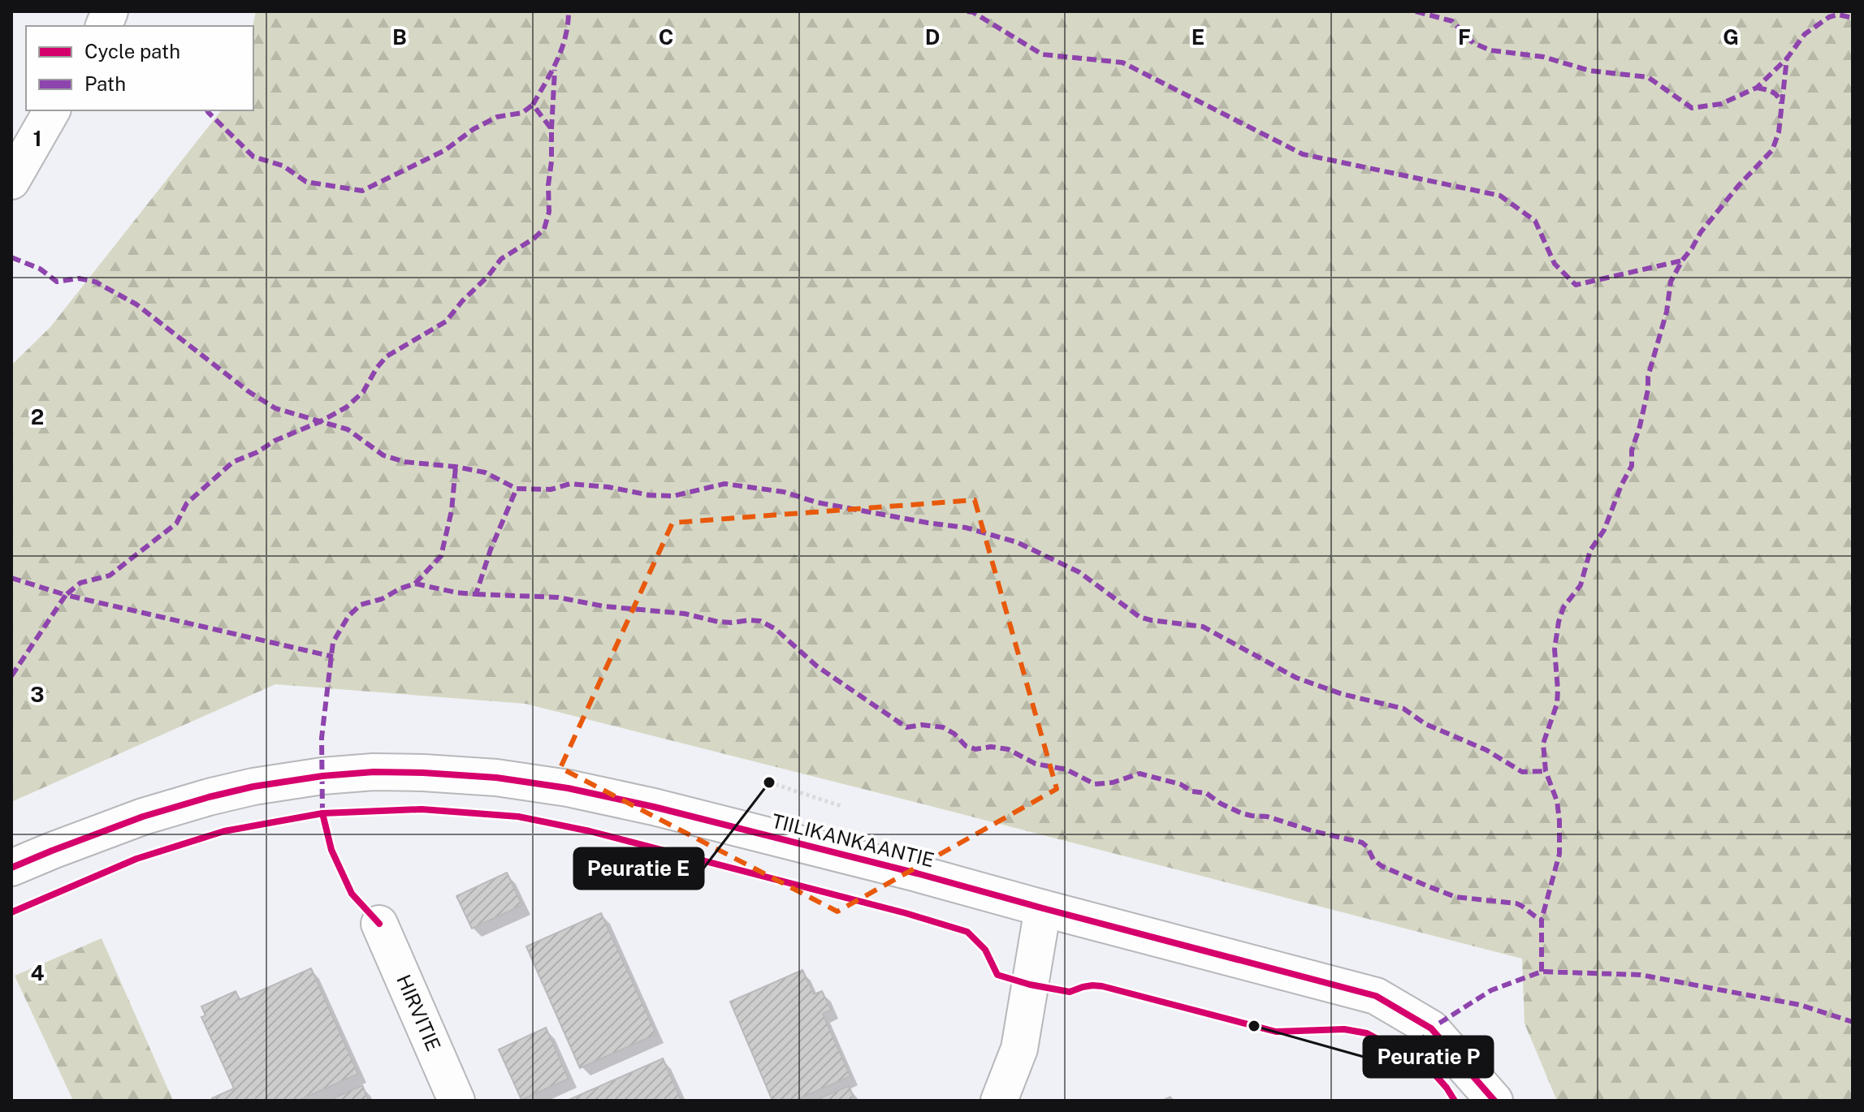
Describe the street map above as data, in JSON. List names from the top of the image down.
{
  "streets": {
    "street": ["TIILIKANKAANTIE", "HIRVITIE"]
  },
  "places": ["Peuratie E", "Peuratie P"],
  "legend": ["Cycle path", "Path"],
  "grid": {
    "columns": [
      "B",
      "C",
      "D",
      "E",
      "F",
      "G"
    ],
    "rows": [
      "1",
      "2",
      "3",
      "4"
    ]
  }
}
